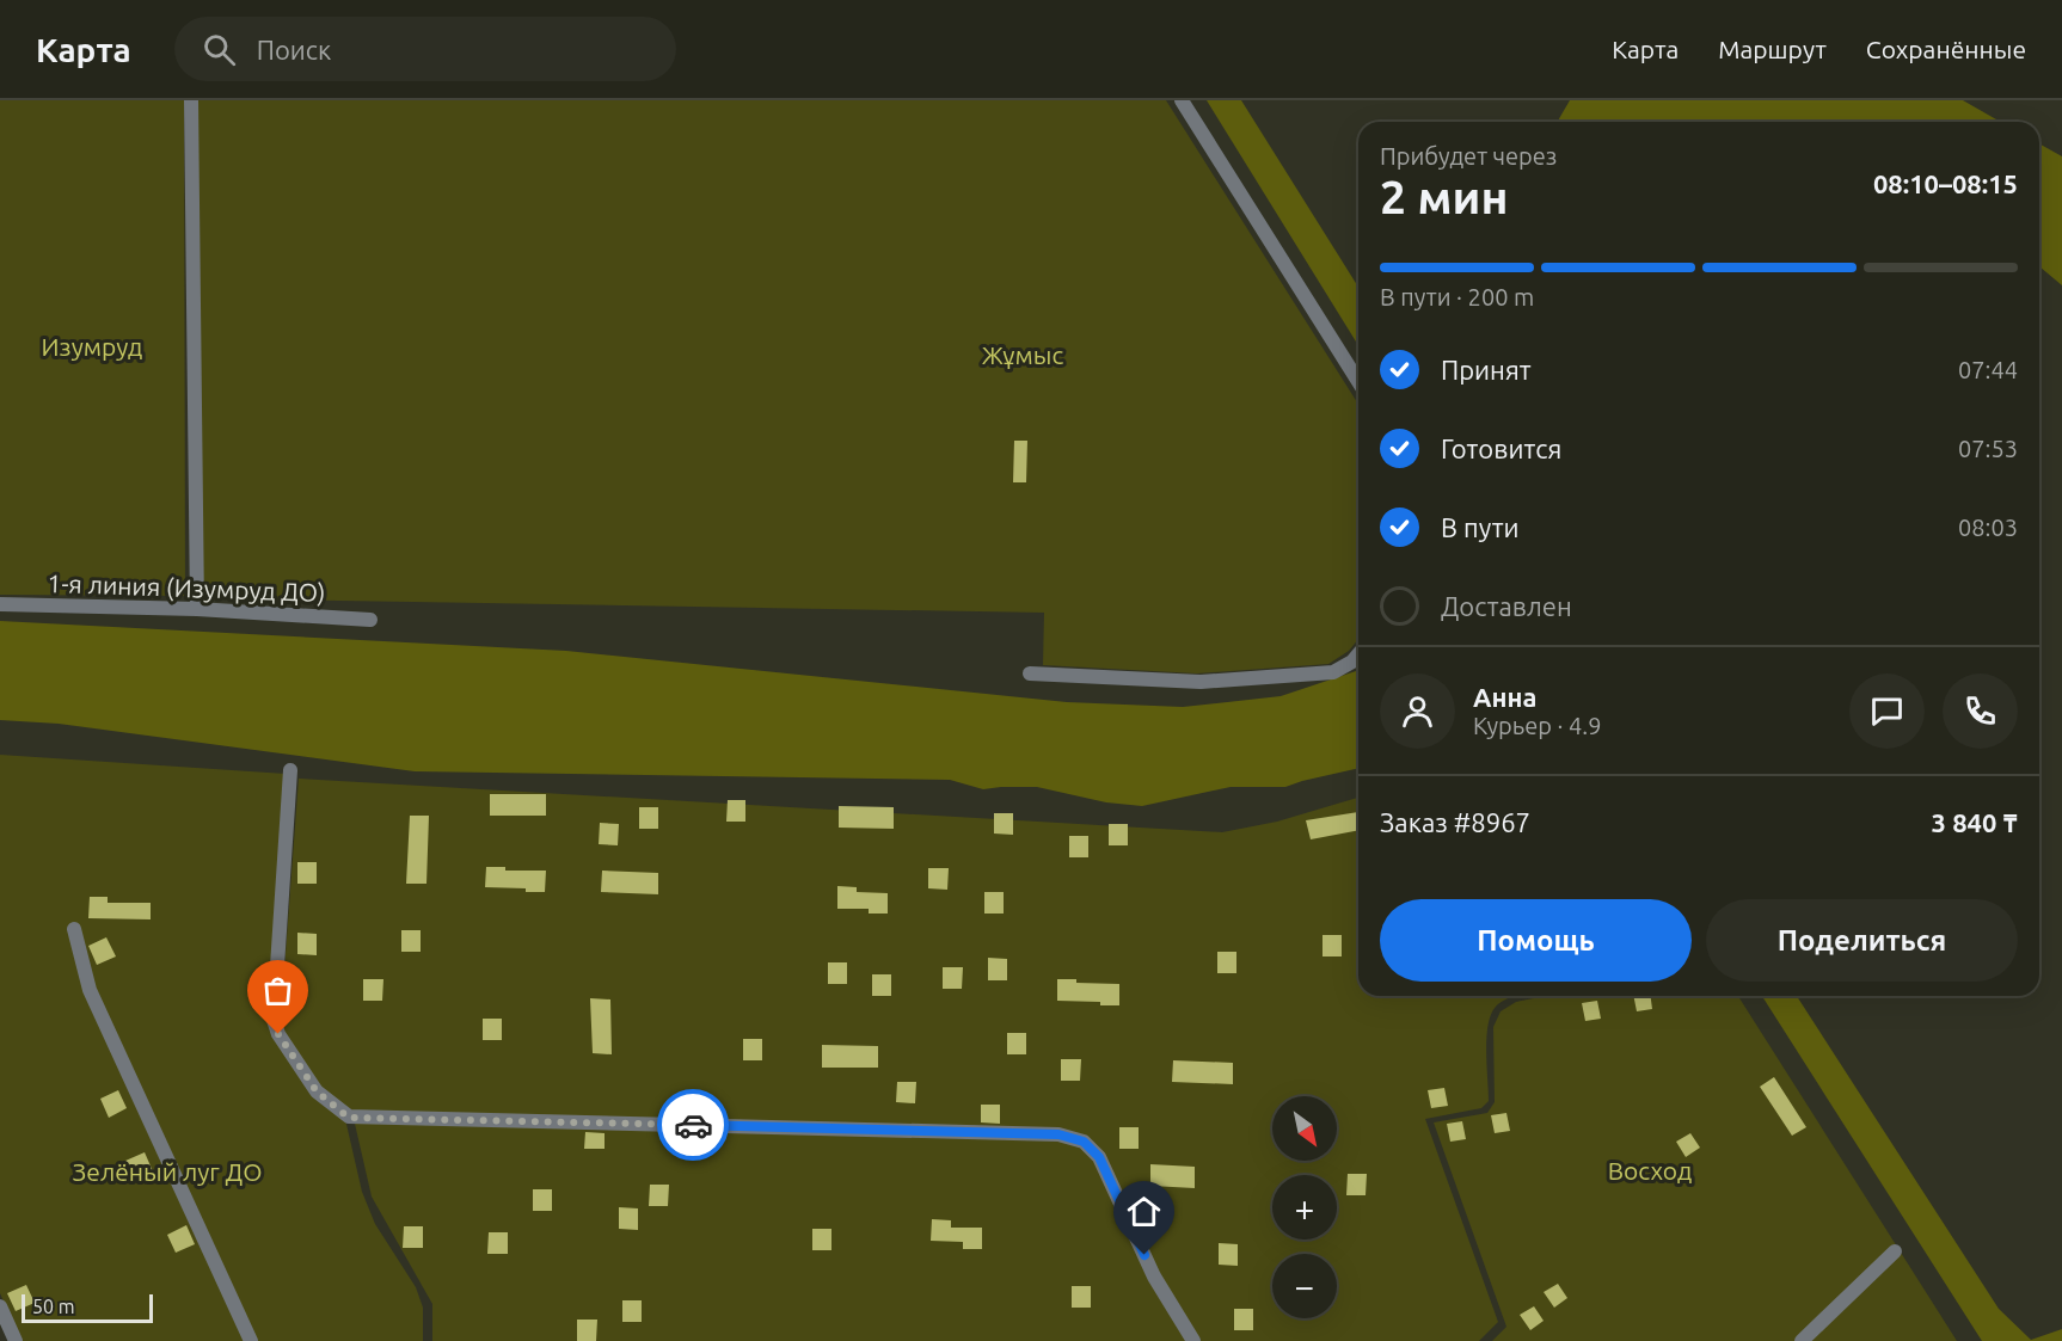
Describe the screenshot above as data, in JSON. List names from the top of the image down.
{
  "streets": {
    "street": ["1-я линия (Изумруд ДО)"]
  },
  "parks": [
    "Изумруд",
    "Жұмыс",
    "Восход",
    "Зелёный луг ДО"
  ],
  "scale_bar": "50 m",
  "north": "bottom right",
  "page": {
    "header": "Карта",
    "search": "Поиск",
    "nav": ["Карта", "Маршрут", "Сохранённые"],
    "heading": ["2 мин", "Прибудет через", "08:10–08:15"],
    "panel": [
      "Анна",
      "Курьер · 4.9",
      "Заказ #8967",
      "3 840 ₸"
    ],
    "bar": "В пути · 200 m",
    "list": [
      ["Принят", "07:44"],
      ["Готовится", "07:53"],
      ["В пути", "08:03"],
      "Доставлен"
    ],
    "buttons": ["Помощь", "Поделиться"],
    "map_buttons": ["+", "−"],
    "scale": "50 m"
  }
}
